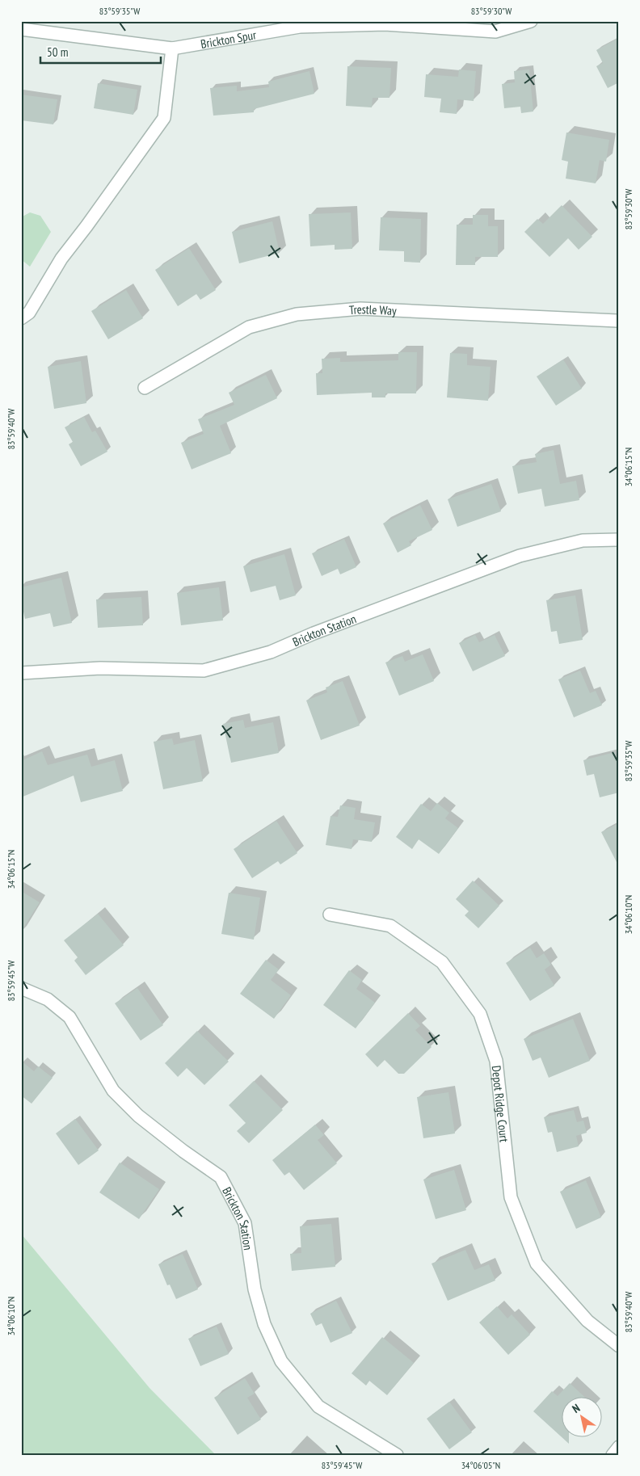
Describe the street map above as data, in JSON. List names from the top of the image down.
{
  "streets": {
    "street": [
      "Brickton Spur",
      "Trestle Way",
      "Brickton Station",
      "Depot Ridge Court"
    ]
  },
  "scale_bar": "50 m",
  "north": "top left",
  "coordinates": [
    "83°59'35\"W",
    "83°59'30\"W",
    "83°59'40\"W",
    "34°06'15\"N",
    "34°06'10\"N",
    "83°59'45\"W",
    "34°06'05\"N"
  ]
}
